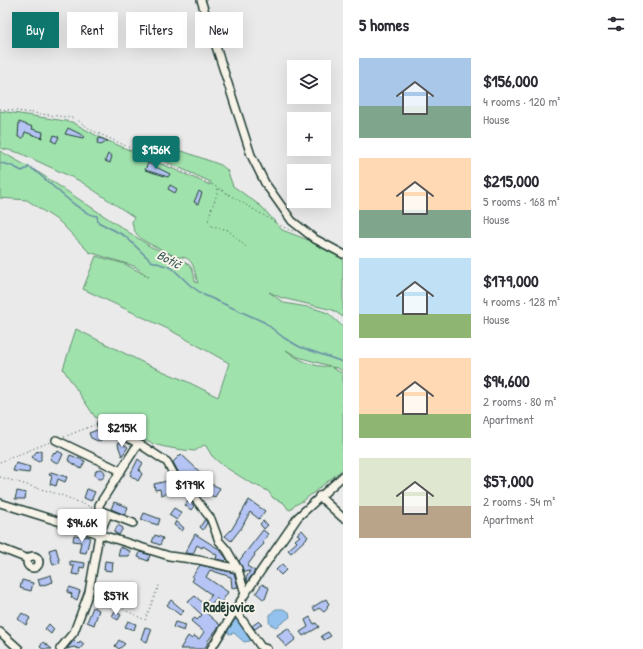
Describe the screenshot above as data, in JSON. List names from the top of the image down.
{
  "districts": ["Radějovice"],
  "water": ["Botič"],
  "page": {
    "heading": "5 homes",
    "chip": [
      "Buy",
      "Rent",
      "Filters",
      "New"
    ],
    "list": [
      {
        "name": "$156,000",
        "note": "4 rooms · 120 m² · House"
      },
      {
        "name": "$215,000",
        "note": "5 rooms · 168 m² · House"
      },
      {
        "name": "$179,000",
        "note": "4 rooms · 128 m² · House"
      },
      {
        "name": "$94,600",
        "note": "2 rooms · 80 m² · Apartment"
      },
      {
        "name": "$57,000",
        "note": "2 rooms · 54 m² · Apartment"
      }
    ],
    "map_buttons": ["+", "−"],
    "price": [
      "$156K",
      "$215K",
      "$179K",
      "$94.6K",
      "$57K"
    ]
  }
}
